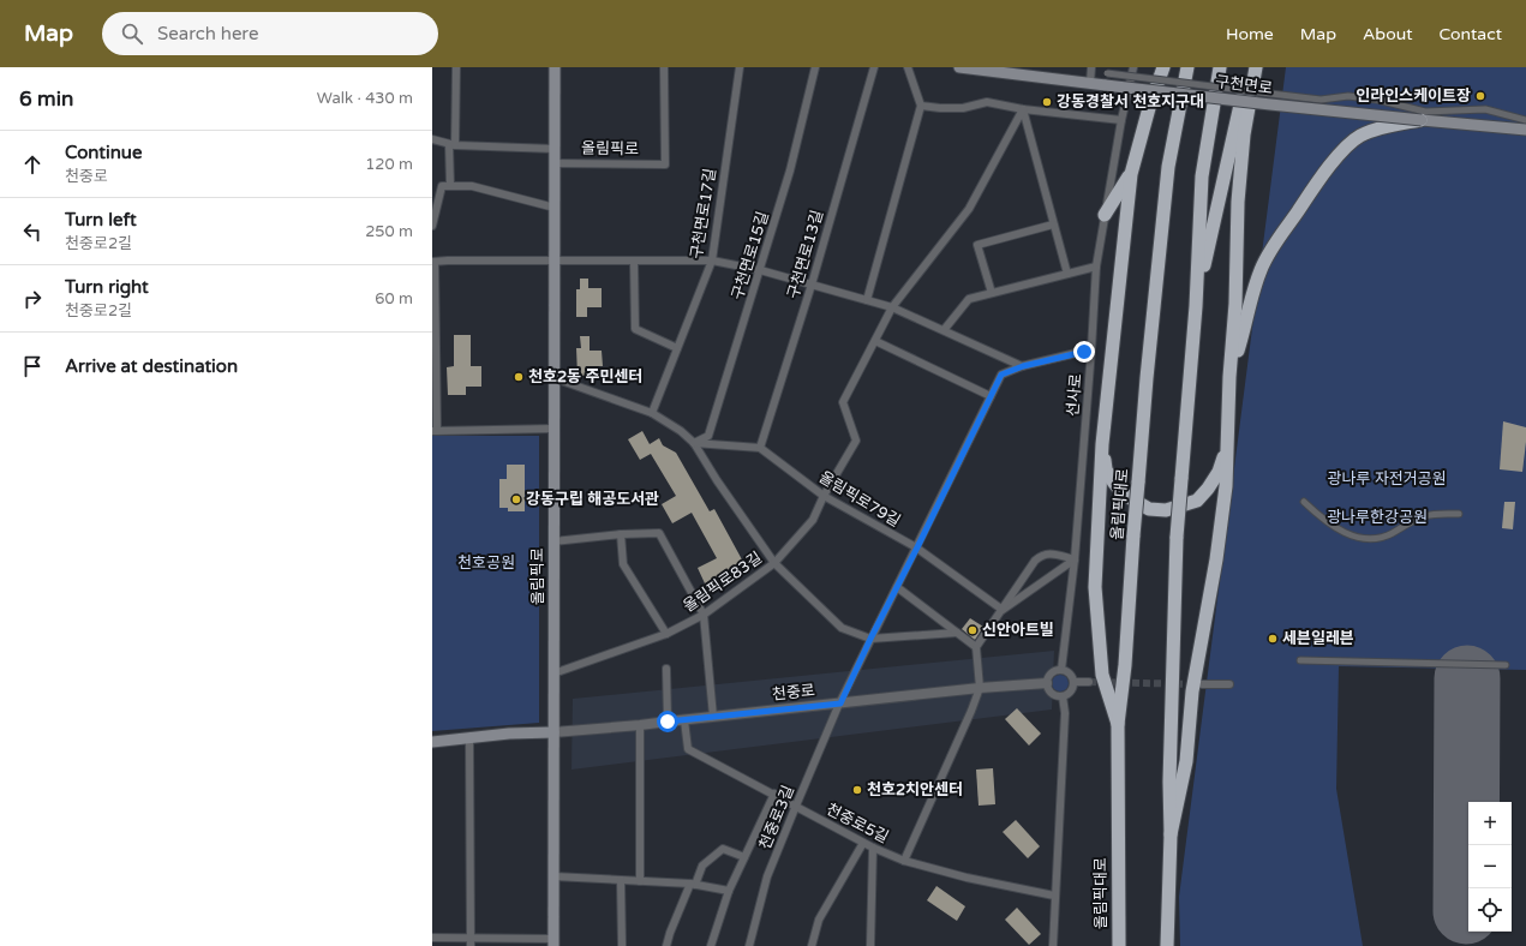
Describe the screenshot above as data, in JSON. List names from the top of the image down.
{
  "streets": {
    "highway": ["올림픽대로"],
    "main road": ["구천면로", "올림픽로", "천중로"],
    "street": [
      "구천면로17길",
      "구천면로13길",
      "구천면로15길",
      "선사로",
      "올림픽로79길",
      "올림픽로83길",
      "천중로3길",
      "천중로5길"
    ]
  },
  "crossings": [
    ["올림픽로", "올림픽로83길"],
    ["올림픽로", "천중로"],
    ["구천면로13길", "올림픽로79길"],
    ["선사로", "천중로"],
    ["선사로", "천중로3길"],
    ["올림픽로79길", "올림픽로83길"],
    ["올림픽로79길", "천중로3길"],
    ["천중로", "천중로3길"],
    ["천중로", "천중로5길"],
    ["천중로3길", "천중로5길"]
  ],
  "parks": ["광나루 자전거공원", "광나루한강공원", "천호공원"],
  "places": [
    "인라인스케이트장",
    "강동경찰서 천호지구대",
    "천호2동 주민센터",
    "강동구립 해공도서관",
    "신안아트빌",
    "세븐일레븐",
    "천호2치안센터"
  ],
  "page": {
    "header": "Map",
    "search": "Search here",
    "nav": [
      "Home",
      "Map",
      "About",
      "Contact"
    ],
    "heading": ["6 min", "Walk · 430 m"],
    "list": [
      ["Continue", "천중로", "120 m"],
      ["Turn left", "천중로2길", "250 m"],
      ["Turn right", "천중로2길", "60 m"],
      "Arrive at destination"
    ],
    "map_buttons": ["+", "−"]
  }
}
